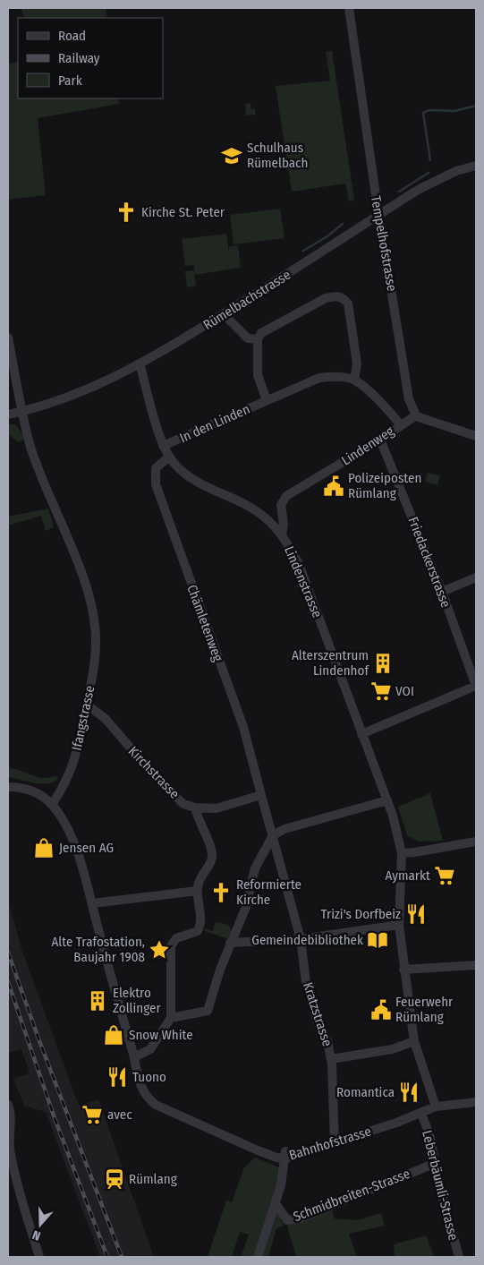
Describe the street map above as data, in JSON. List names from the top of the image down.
{
  "streets": {
    "street": [
      "Tempelhofstrasse",
      "Rümelbachstrasse",
      "In den Linden",
      "Lindenweg",
      "Friedackerstrasse",
      "Lindenstrasse",
      "Chämletenweg",
      "Ifangstrasse",
      "Kirchstrasse",
      "Kratzstrasse",
      "Bahnhofstrasse",
      "Leberbäumli-Strasse",
      "Schmidbreiten-Strasse"
    ]
  },
  "crossings": [
    ["Tempelhofstrasse", "Rümelbachstrasse"],
    ["Tempelhofstrasse", "Lindenweg"],
    ["Rümelbachstrasse", "Lindenstrasse"],
    ["Rümelbachstrasse", "Ifangstrasse"],
    ["In den Linden", "Lindenstrasse"],
    ["Lindenweg", "Friedackerstrasse"],
    ["Lindenweg", "Lindenstrasse"],
    ["Lindenstrasse", "Chämletenweg"],
    ["Lindenstrasse", "Bahnhofstrasse"],
    ["Chämletenweg", "Kirchstrasse"],
    ["Ifangstrasse", "Kirchstrasse"],
    ["Kratzstrasse", "Bahnhofstrasse"],
    ["Bahnhofstrasse", "Leberbäumli-Strasse"],
    ["Leberbäumli-Strasse", "Schmidbreiten-Strasse"]
  ],
  "places": {
    "school or university": ["Schulhaus Rümelbach"],
    "church": ["Kirche St. Peter", "Reformierte Kirche"],
    "public building": ["Polizeiposten Rümlang", "Feuerwehr Rümlang"],
    "building": ["Alterszentrum Lindenhof", "Elektro Zollinger"],
    "supermarket": ["VOI", "Aymarkt", "avec"],
    "shop": ["Jensen AG", "Snow White"],
    "restaurant": ["Trizi's Dorfbeiz", "Tuono", "Romantica"],
    "library": ["Gemeindebibliothek"],
    "place": ["Alte Trafostation, Baujahr 1908"],
    "station": ["Rümlang"]
  },
  "legend": ["Road", "Railway", "Park"],
  "north": "bottom"
}
